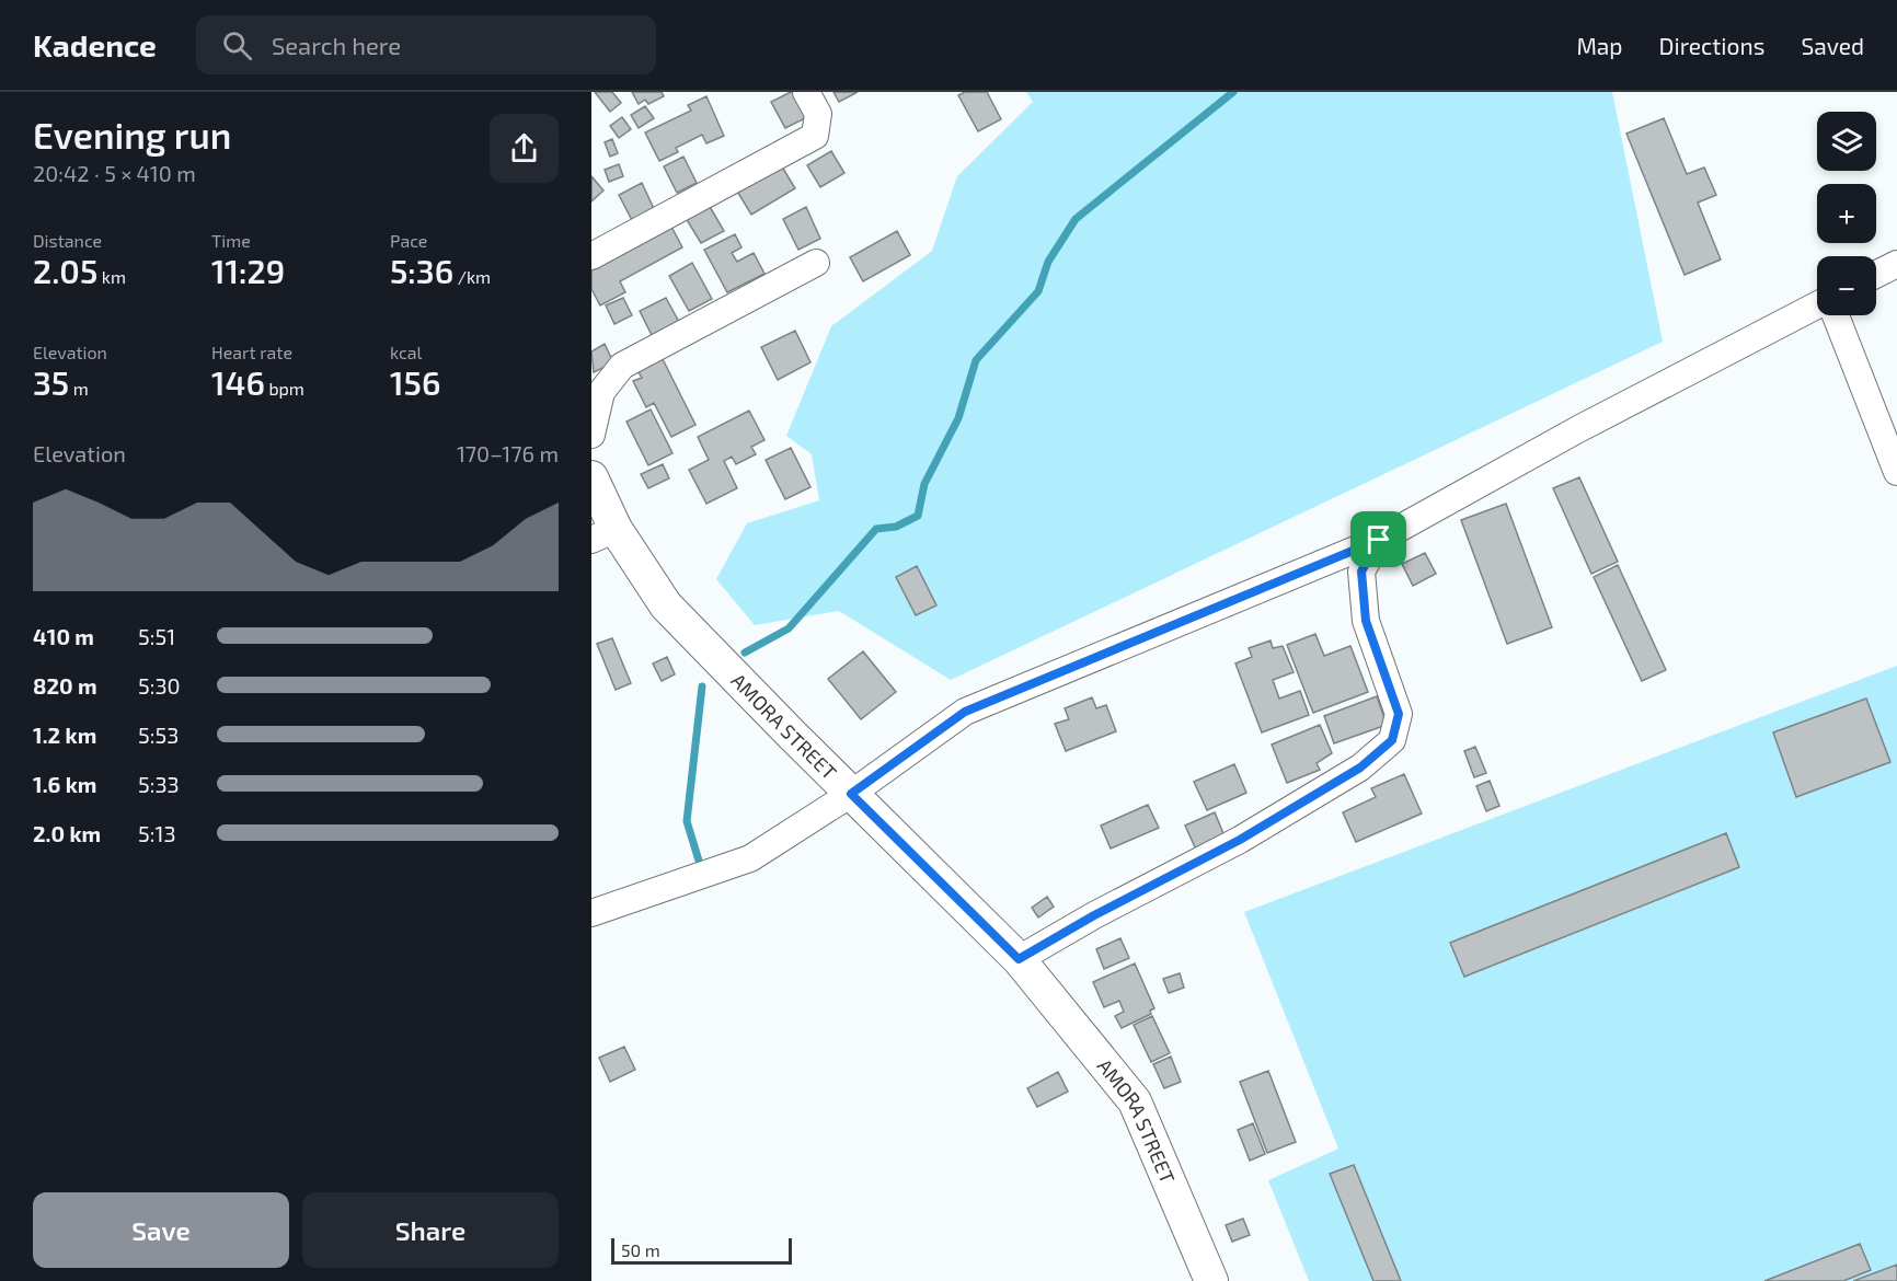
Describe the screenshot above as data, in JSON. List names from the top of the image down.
{
  "streets": {
    "street": ["AMORA STREET"]
  },
  "scale_bar": "50 m",
  "page": {
    "header": "Kadence",
    "search": "Search here",
    "nav": ["Map", "Directions", "Saved"],
    "heading": ["Evening run", "20:42 · 5 × 410 m"],
    "map_buttons": ["+", "−"],
    "stats": [
      ["Distance", "2.05 km"],
      ["Time", "11:29"],
      ["Pace", "5:36 /km"],
      ["Elevation", "35 m"],
      ["Heart rate", "146 bpm"],
      ["kcal", "156"]
    ],
    "chart": ["Elevation", "170–176 m"],
    "list": [
      {
        "name": "410 m",
        "note": "5:51"
      },
      {
        "name": "820 m",
        "note": "5:30"
      },
      {
        "name": "1.2 km",
        "note": "5:53"
      },
      {
        "name": "1.6 km",
        "note": "5:33"
      },
      {
        "name": "2.0 km",
        "note": "5:13"
      }
    ],
    "buttons": ["Save", "Share"],
    "scale": "50 m"
  }
}
